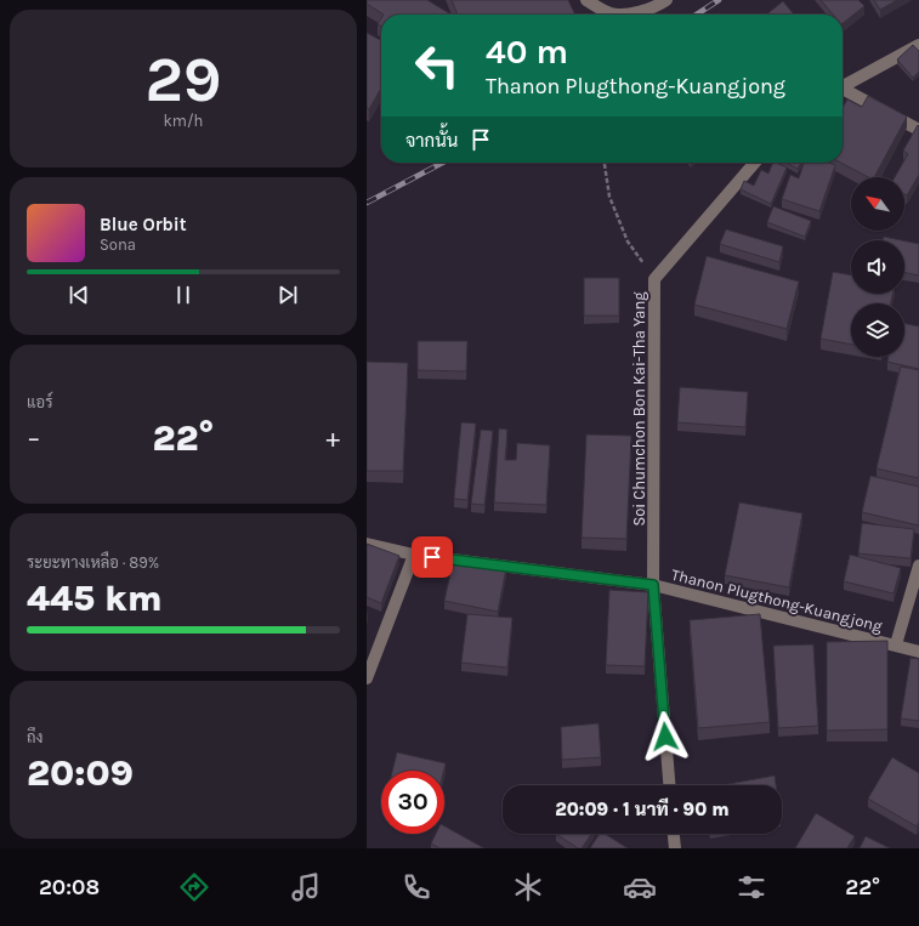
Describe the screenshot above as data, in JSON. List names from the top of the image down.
{
  "streets": {
    "street": ["Soi Chumchon Bon Kai-Tha Yang", "Thanon Plugthong-Kuangjong"]
  },
  "crossings": [
    ["Soi Chumchon Bon Kai-Tha Yang", "Thanon Plugthong-Kuangjong"]
  ],
  "north": "top left",
  "page": {
    "tile": [
      ["29", "km/h"],
      "แอร์",
      ["ระยะทางเหลือ · 89%", "445 km"],
      ["ถึง", "20:09"]
    ],
    "turn": ["40 m", "Thanon Plugthong-Kuangjong"],
    "then": "จากนั้น",
    "song": ["Blue Orbit", "Sona"],
    "heat": ["−", "22°", "+"],
    "limit": "30",
    "trip": "20:09 · 1 นาที · 90 m",
    "tabs": ["20:08", "22°"]
  }
}
